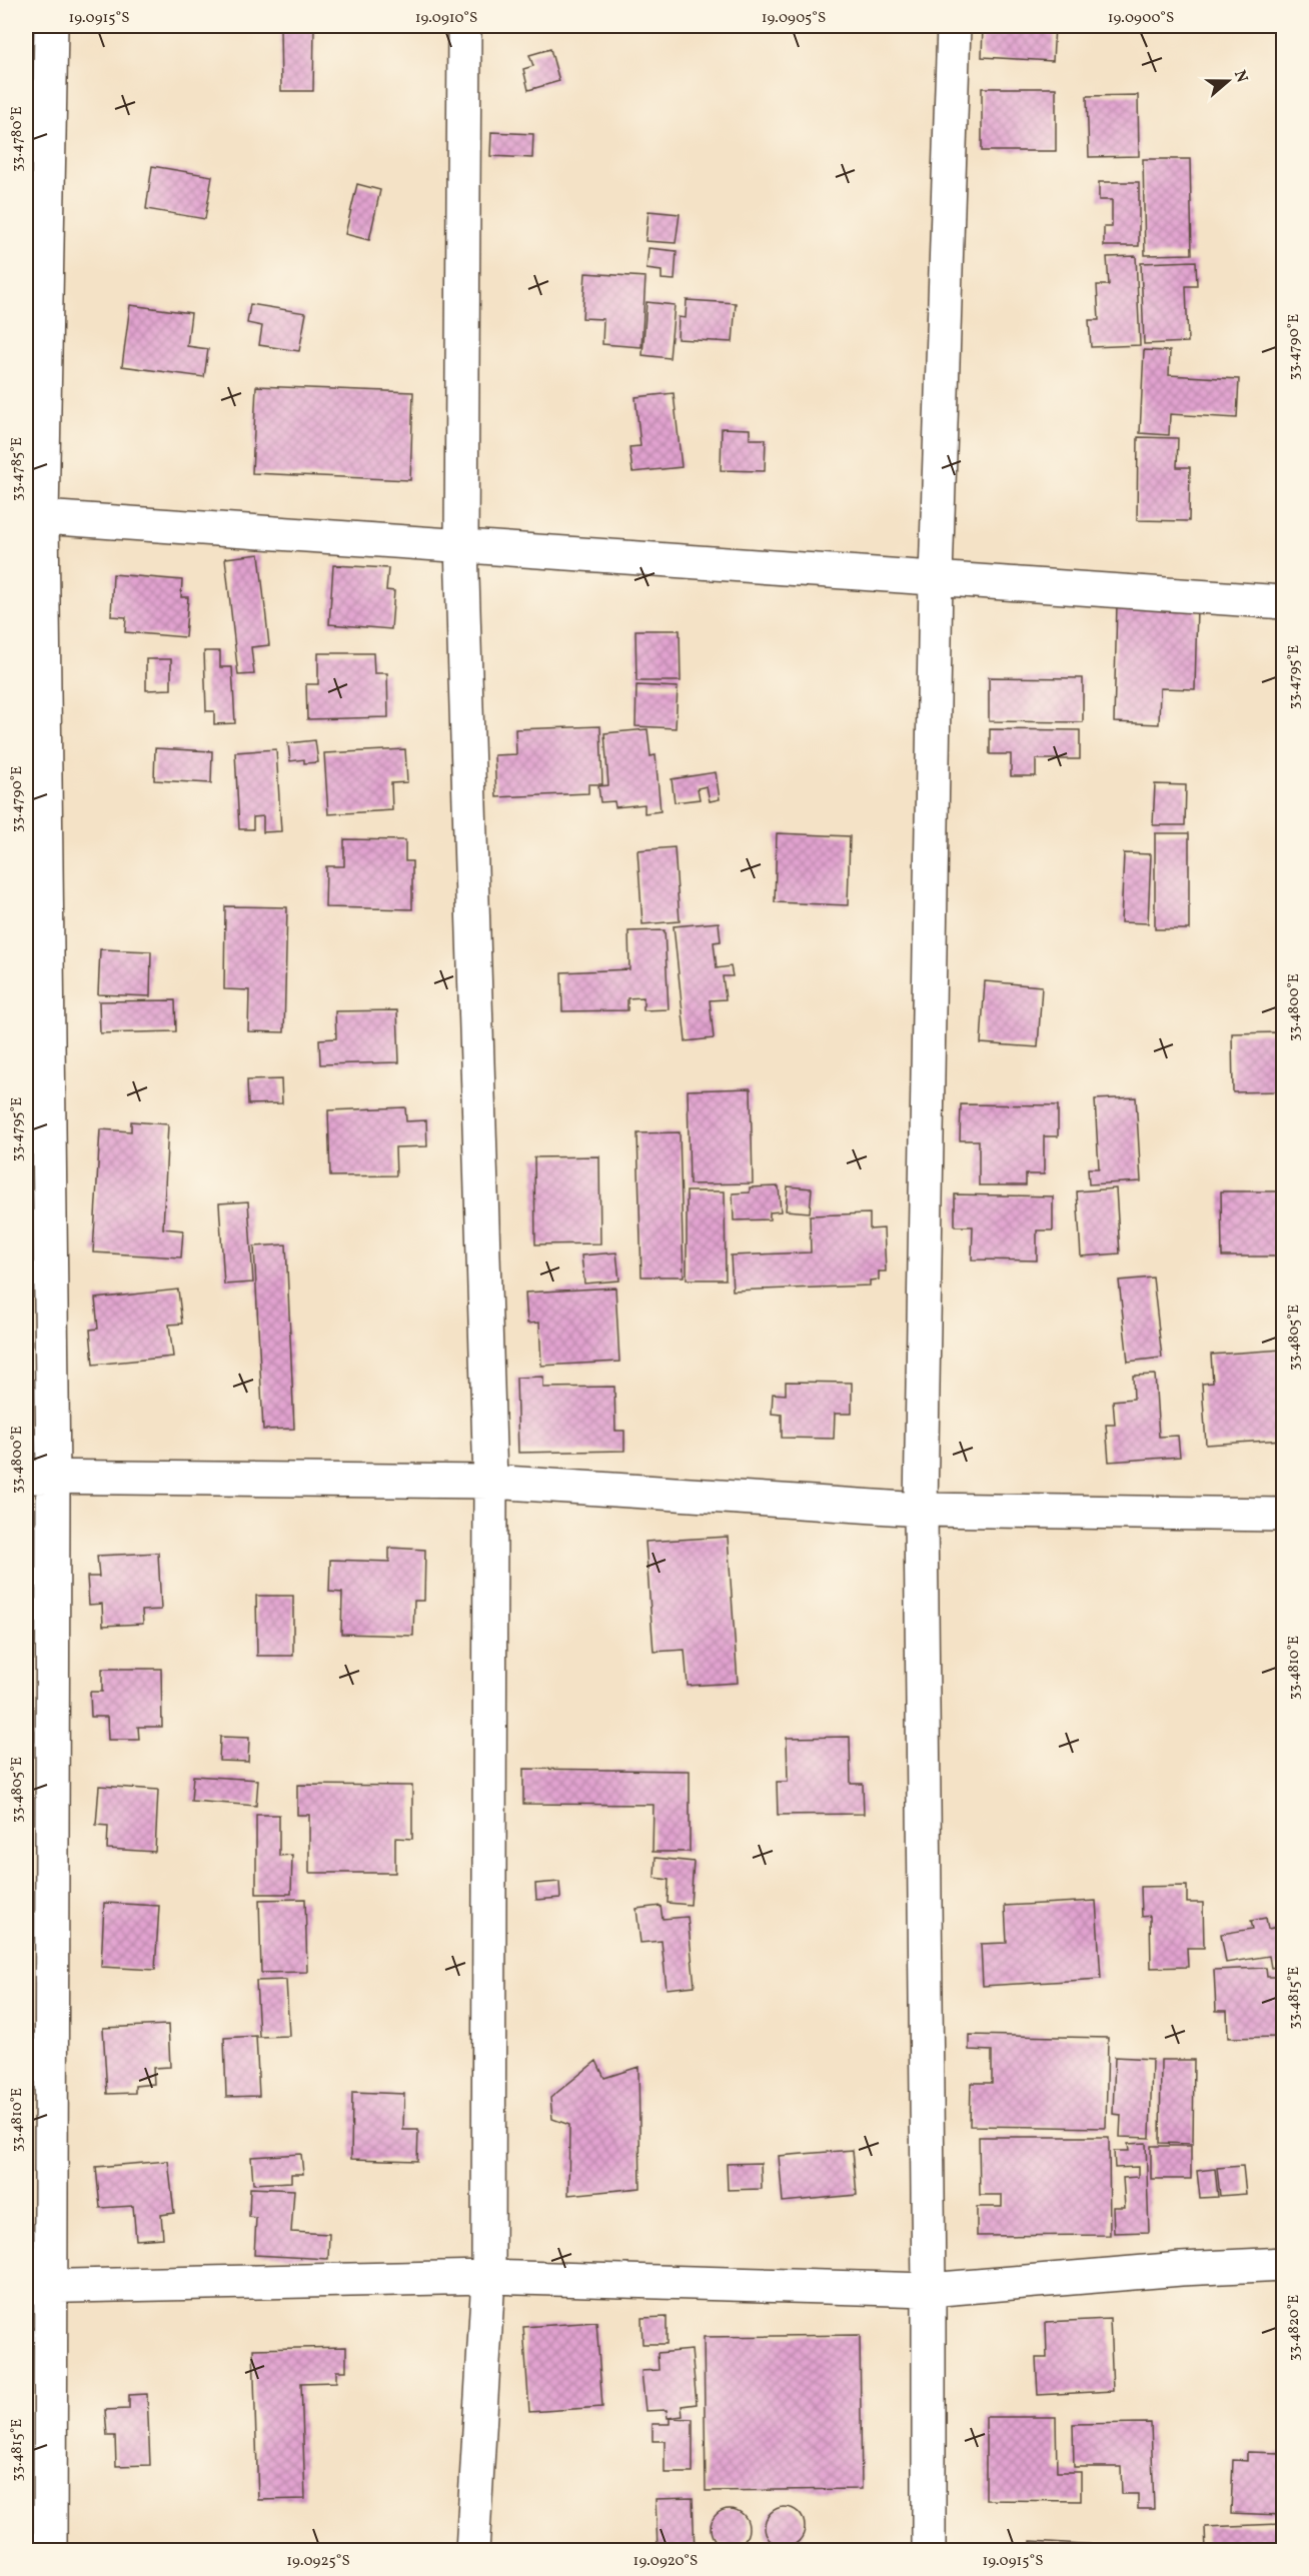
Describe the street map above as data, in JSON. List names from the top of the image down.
{
  "north": "right",
  "coordinates": [
    "19.0915°S",
    "19.0910°S",
    "19.0905°S",
    "19.0900°S",
    "33.4780°E",
    "33.4790°E",
    "33.4785°E",
    "33.4795°E",
    "33.4800°E",
    "33.4805°E",
    "33.4810°E",
    "33.4815°E",
    "33.4820°E",
    "19.0925°S",
    "19.0920°S"
  ]
}
